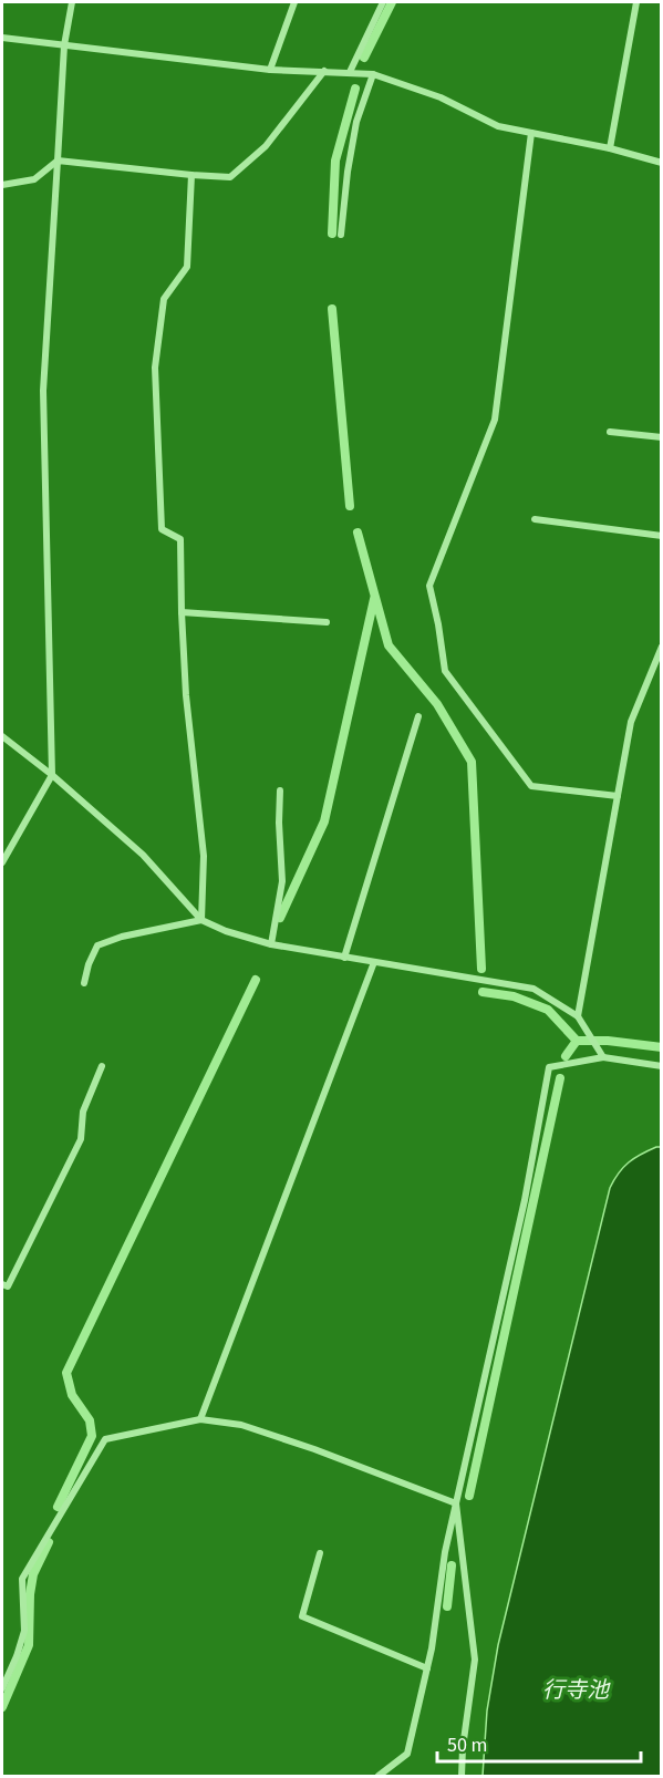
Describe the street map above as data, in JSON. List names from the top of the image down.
{
  "water": ["行寺池"],
  "scale_bar": "50 m"
}
